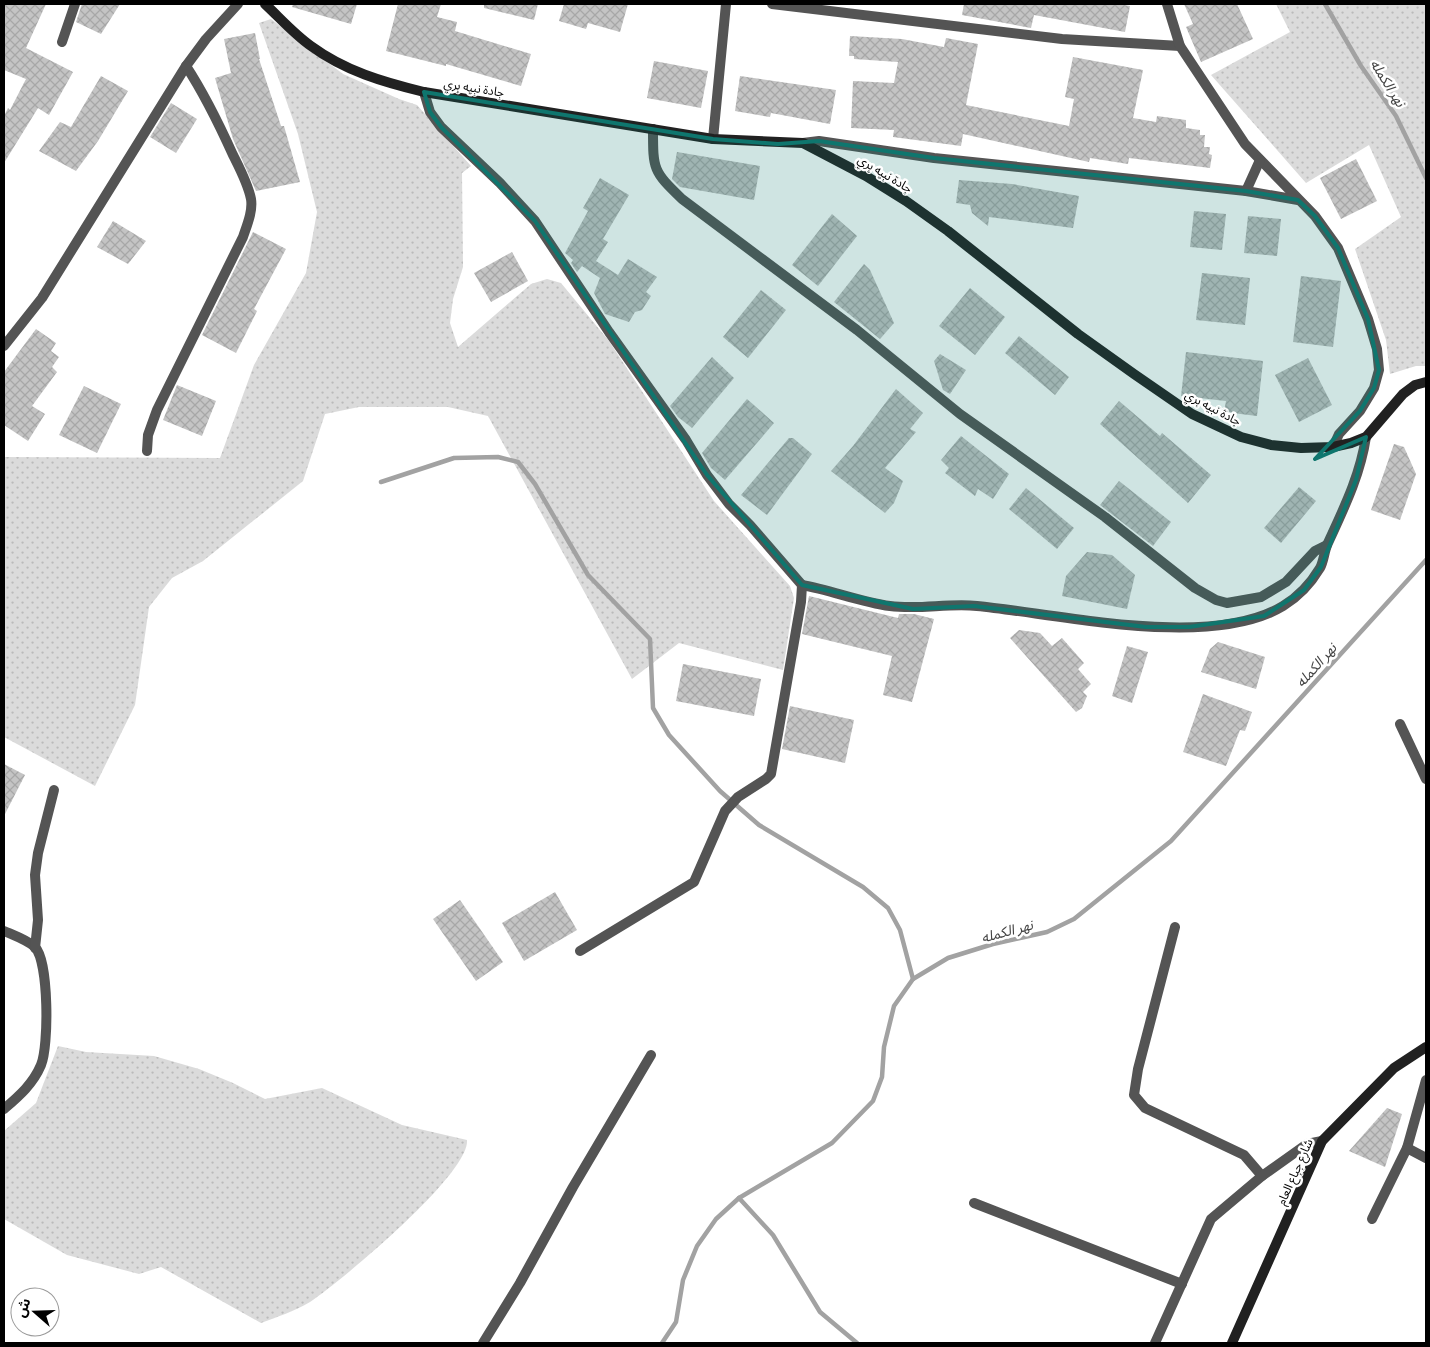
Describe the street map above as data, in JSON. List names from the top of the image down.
{
  "streets": {
    "street": ["جادة نبيه بري", "شارع جباع العام"]
  },
  "water": ["نهر الكمله"],
  "north": "left"
}
